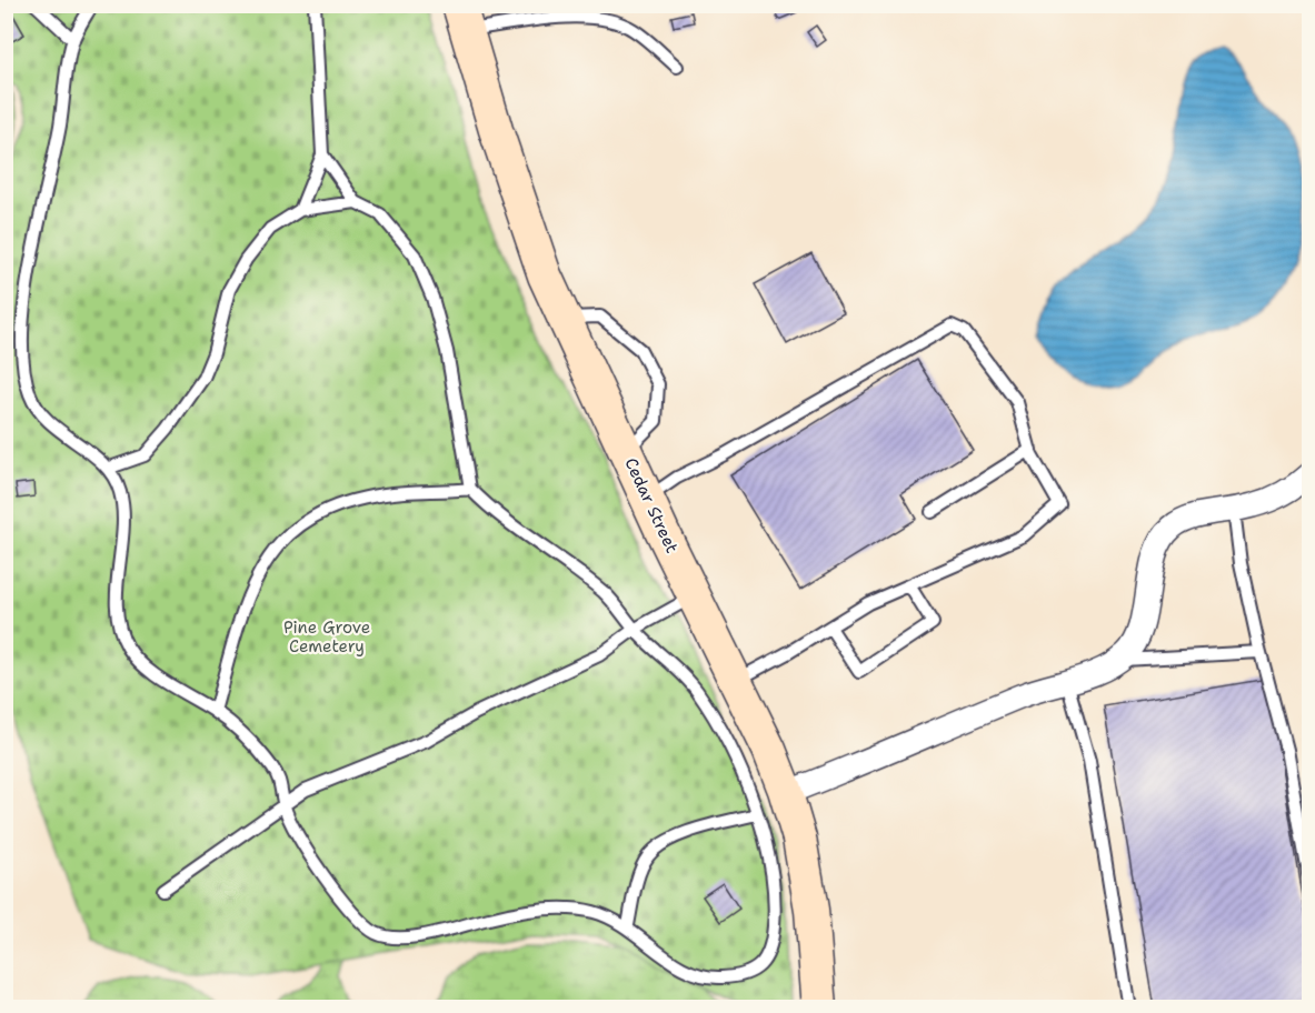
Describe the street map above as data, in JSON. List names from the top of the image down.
{
  "streets": {
    "main road": ["Cedar Street"]
  },
  "parks": ["Pine Grove Cemetery"]
}
